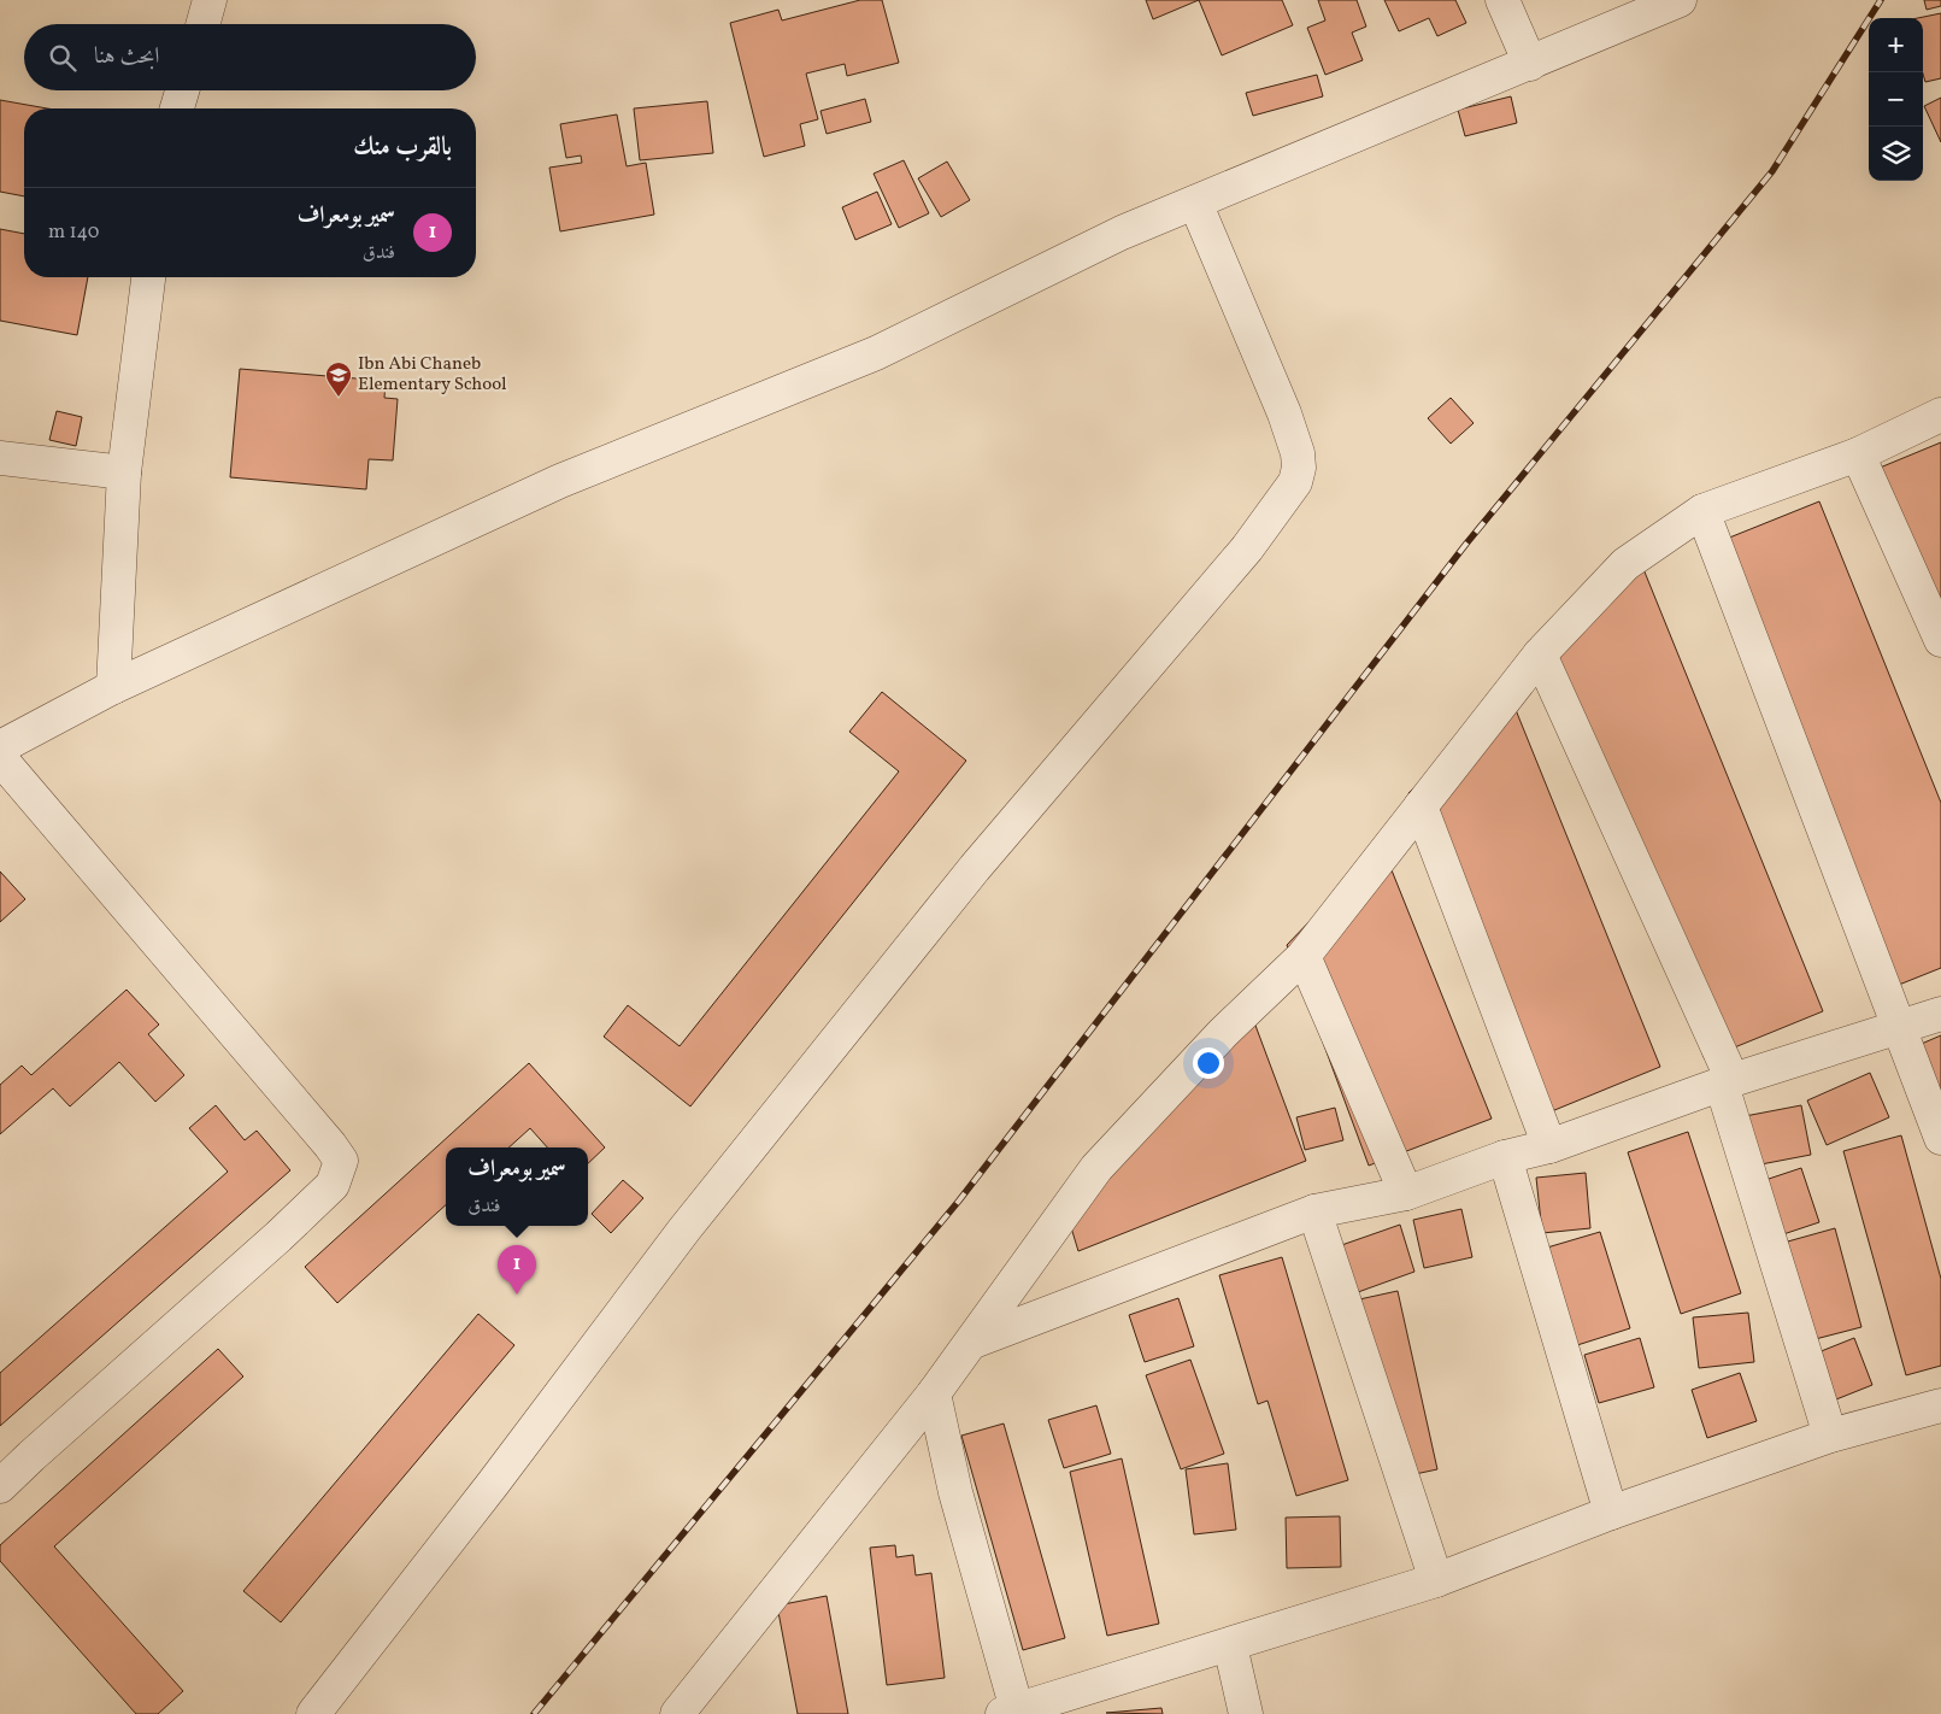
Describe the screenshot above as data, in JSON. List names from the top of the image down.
{
  "places": {
    "school or university": ["Ibn Abi Chaneb Elementary School"]
  },
  "page": {
    "map_buttons": ["+", "−"],
    "search": "ابحث هنا",
    "heading": "بالقرب منك",
    "list": [
      {
        "mark": "1",
        "name": "سمير بومعراف",
        "note": "فندق",
        "value": "140 m"
      }
    ],
    "popup": ["سمير بومعراف", "فندق"],
    "pins": "1"
  }
}
